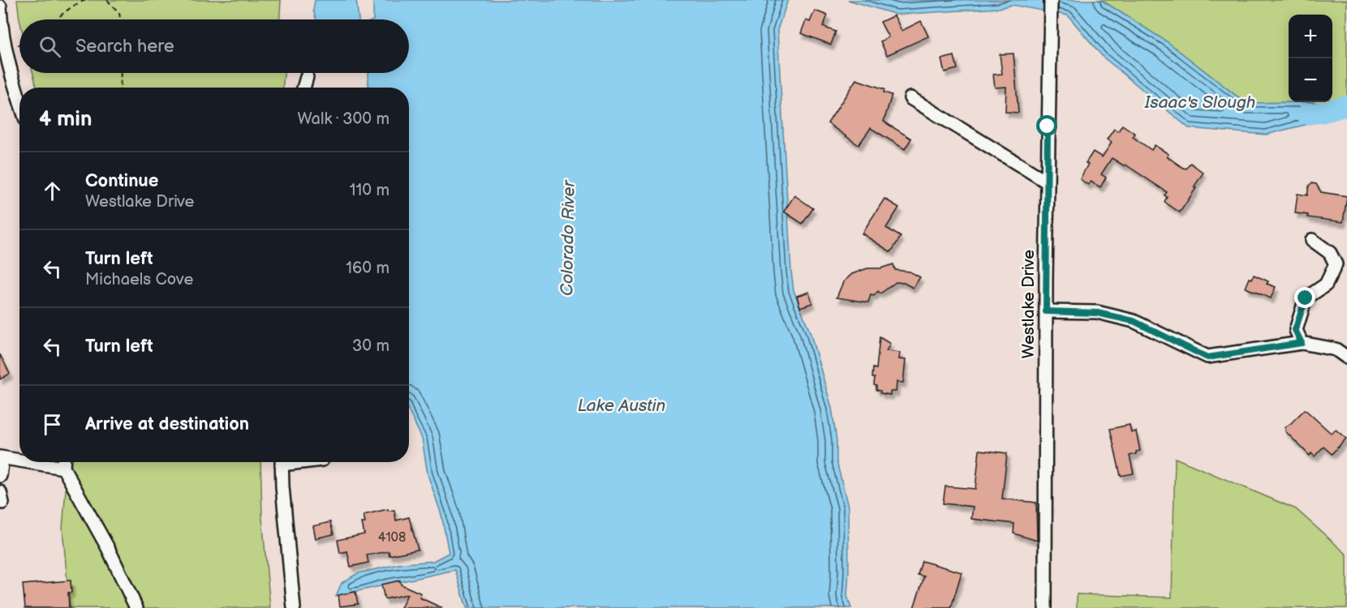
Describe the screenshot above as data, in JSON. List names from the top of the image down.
{
  "streets": {
    "street": ["Westlake Drive"]
  },
  "water": ["Isaac's Slough", "Colorado River", "Lake Austin"],
  "house_numbers": ["4108"],
  "page": {
    "map_buttons": ["+", "−"],
    "search": "Search here",
    "heading": ["4 min", "Walk · 300 m"],
    "list": [
      ["Continue", "Westlake Drive", "110 m"],
      ["Turn left", "Michaels Cove", "160 m"],
      ["Turn left", "30 m"],
      "Arrive at destination"
    ]
  }
}
